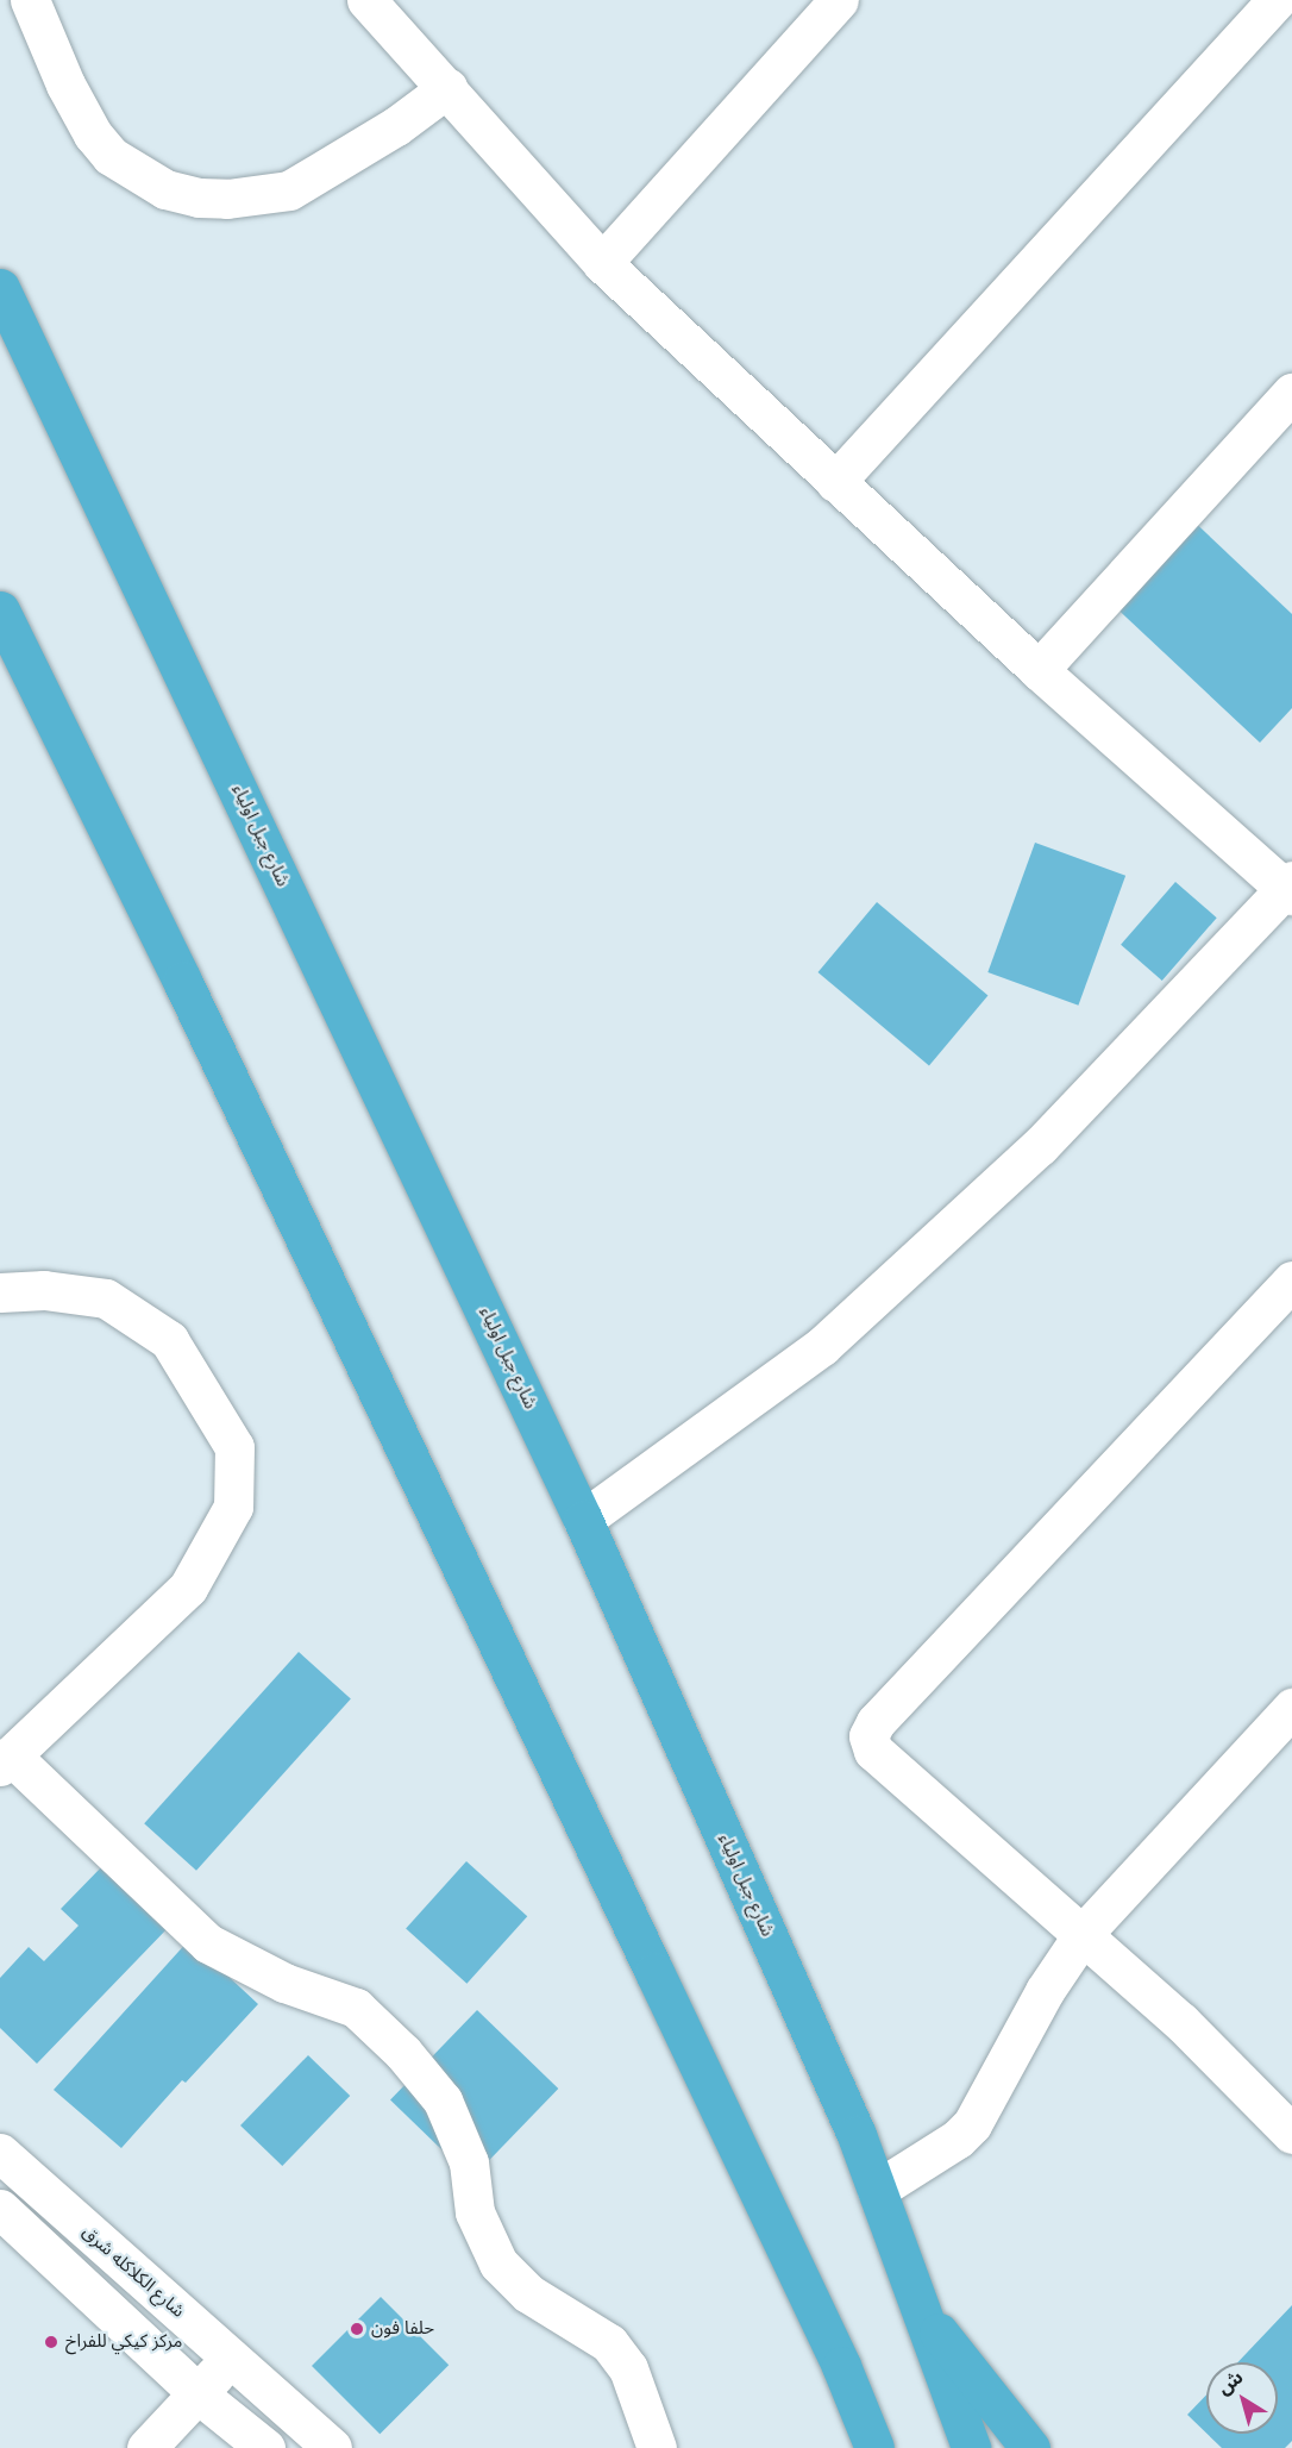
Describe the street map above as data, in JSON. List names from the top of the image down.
{
  "streets": {
    "highway": ["شارع جبل اولياء"],
    "street": ["شارع الكلاكله شرق"]
  },
  "places": ["حلفا فون", "مركز كيكي للفراخ"],
  "north": "top left"
}
